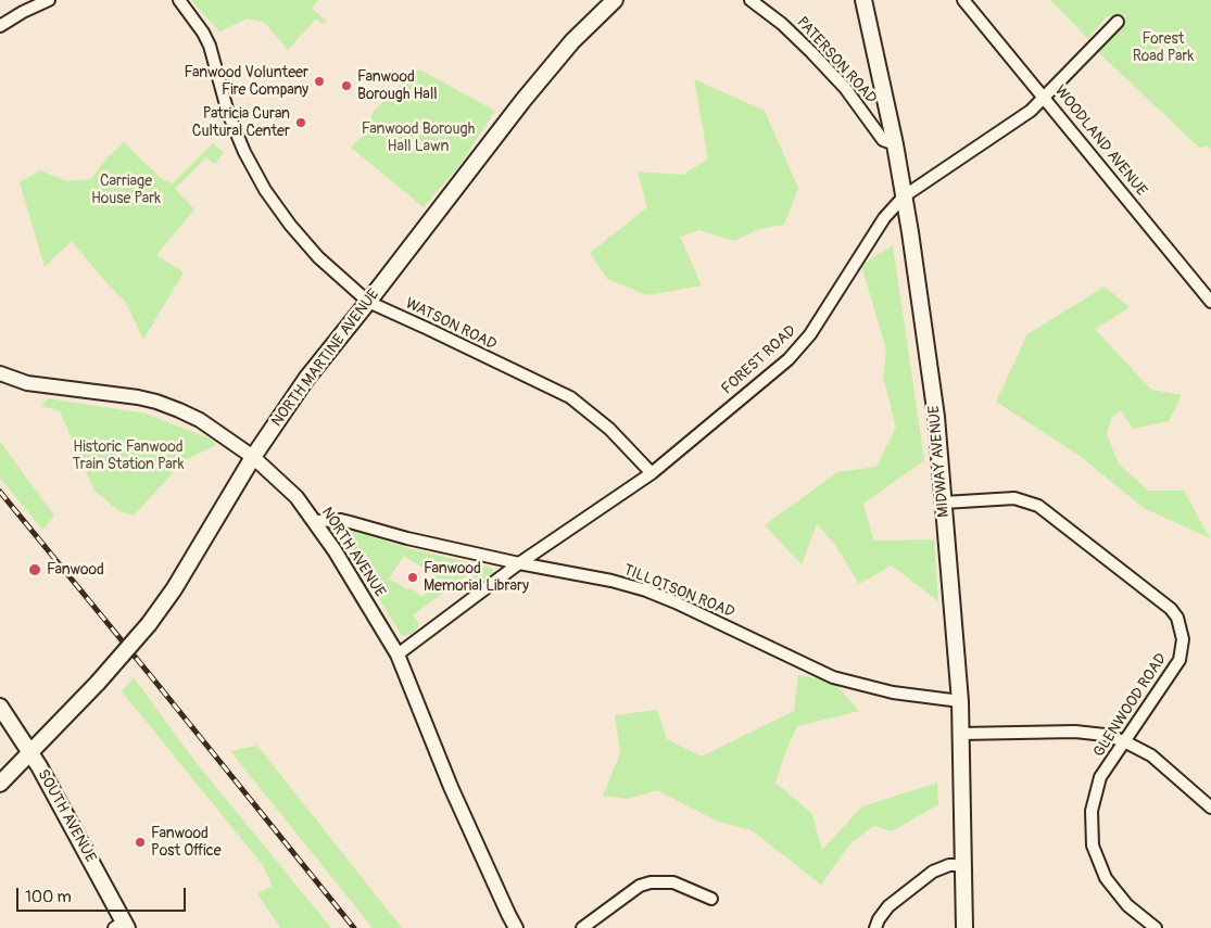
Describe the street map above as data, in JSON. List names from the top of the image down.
{
  "streets": {
    "main road": ["NORTH MARTINE AVENUE", "MIDWAY AVENUE", "SOUTH AVENUE"],
    "street": [
      "PATERSON ROAD",
      "WOODLAND AVENUE",
      "WATSON ROAD",
      "FOREST ROAD",
      "NORTH AVENUE",
      "TILLOTSON ROAD",
      "GLENWOOD ROAD"
    ]
  },
  "crossings": [
    ["PATERSON ROAD", "MIDWAY AVENUE"],
    ["WOODLAND AVENUE", "FOREST ROAD"],
    ["WATSON ROAD", "NORTH MARTINE AVENUE"],
    ["WATSON ROAD", "FOREST ROAD"],
    ["NORTH MARTINE AVENUE", "NORTH AVENUE"],
    ["NORTH MARTINE AVENUE", "SOUTH AVENUE"],
    ["FOREST ROAD", "MIDWAY AVENUE"],
    ["FOREST ROAD", "NORTH AVENUE"],
    ["FOREST ROAD", "TILLOTSON ROAD"],
    ["MIDWAY AVENUE", "TILLOTSON ROAD"],
    ["MIDWAY AVENUE", "GLENWOOD ROAD"],
    ["NORTH AVENUE", "TILLOTSON ROAD"]
  ],
  "parks": [
    "Forest Road Park",
    "Fanwood Borough Hall Lawn",
    "Carriage House Park",
    "Historic Fanwood Train Station Park"
  ],
  "places": [
    "Fanwood Volunteer Fire Company",
    "Fanwood Borough Hall",
    "Patricia Curan Cultural Center",
    "Fanwood",
    "Fanwood Memorial Library",
    "Fanwood Post Office"
  ],
  "scale_bar": "100 m"
}
